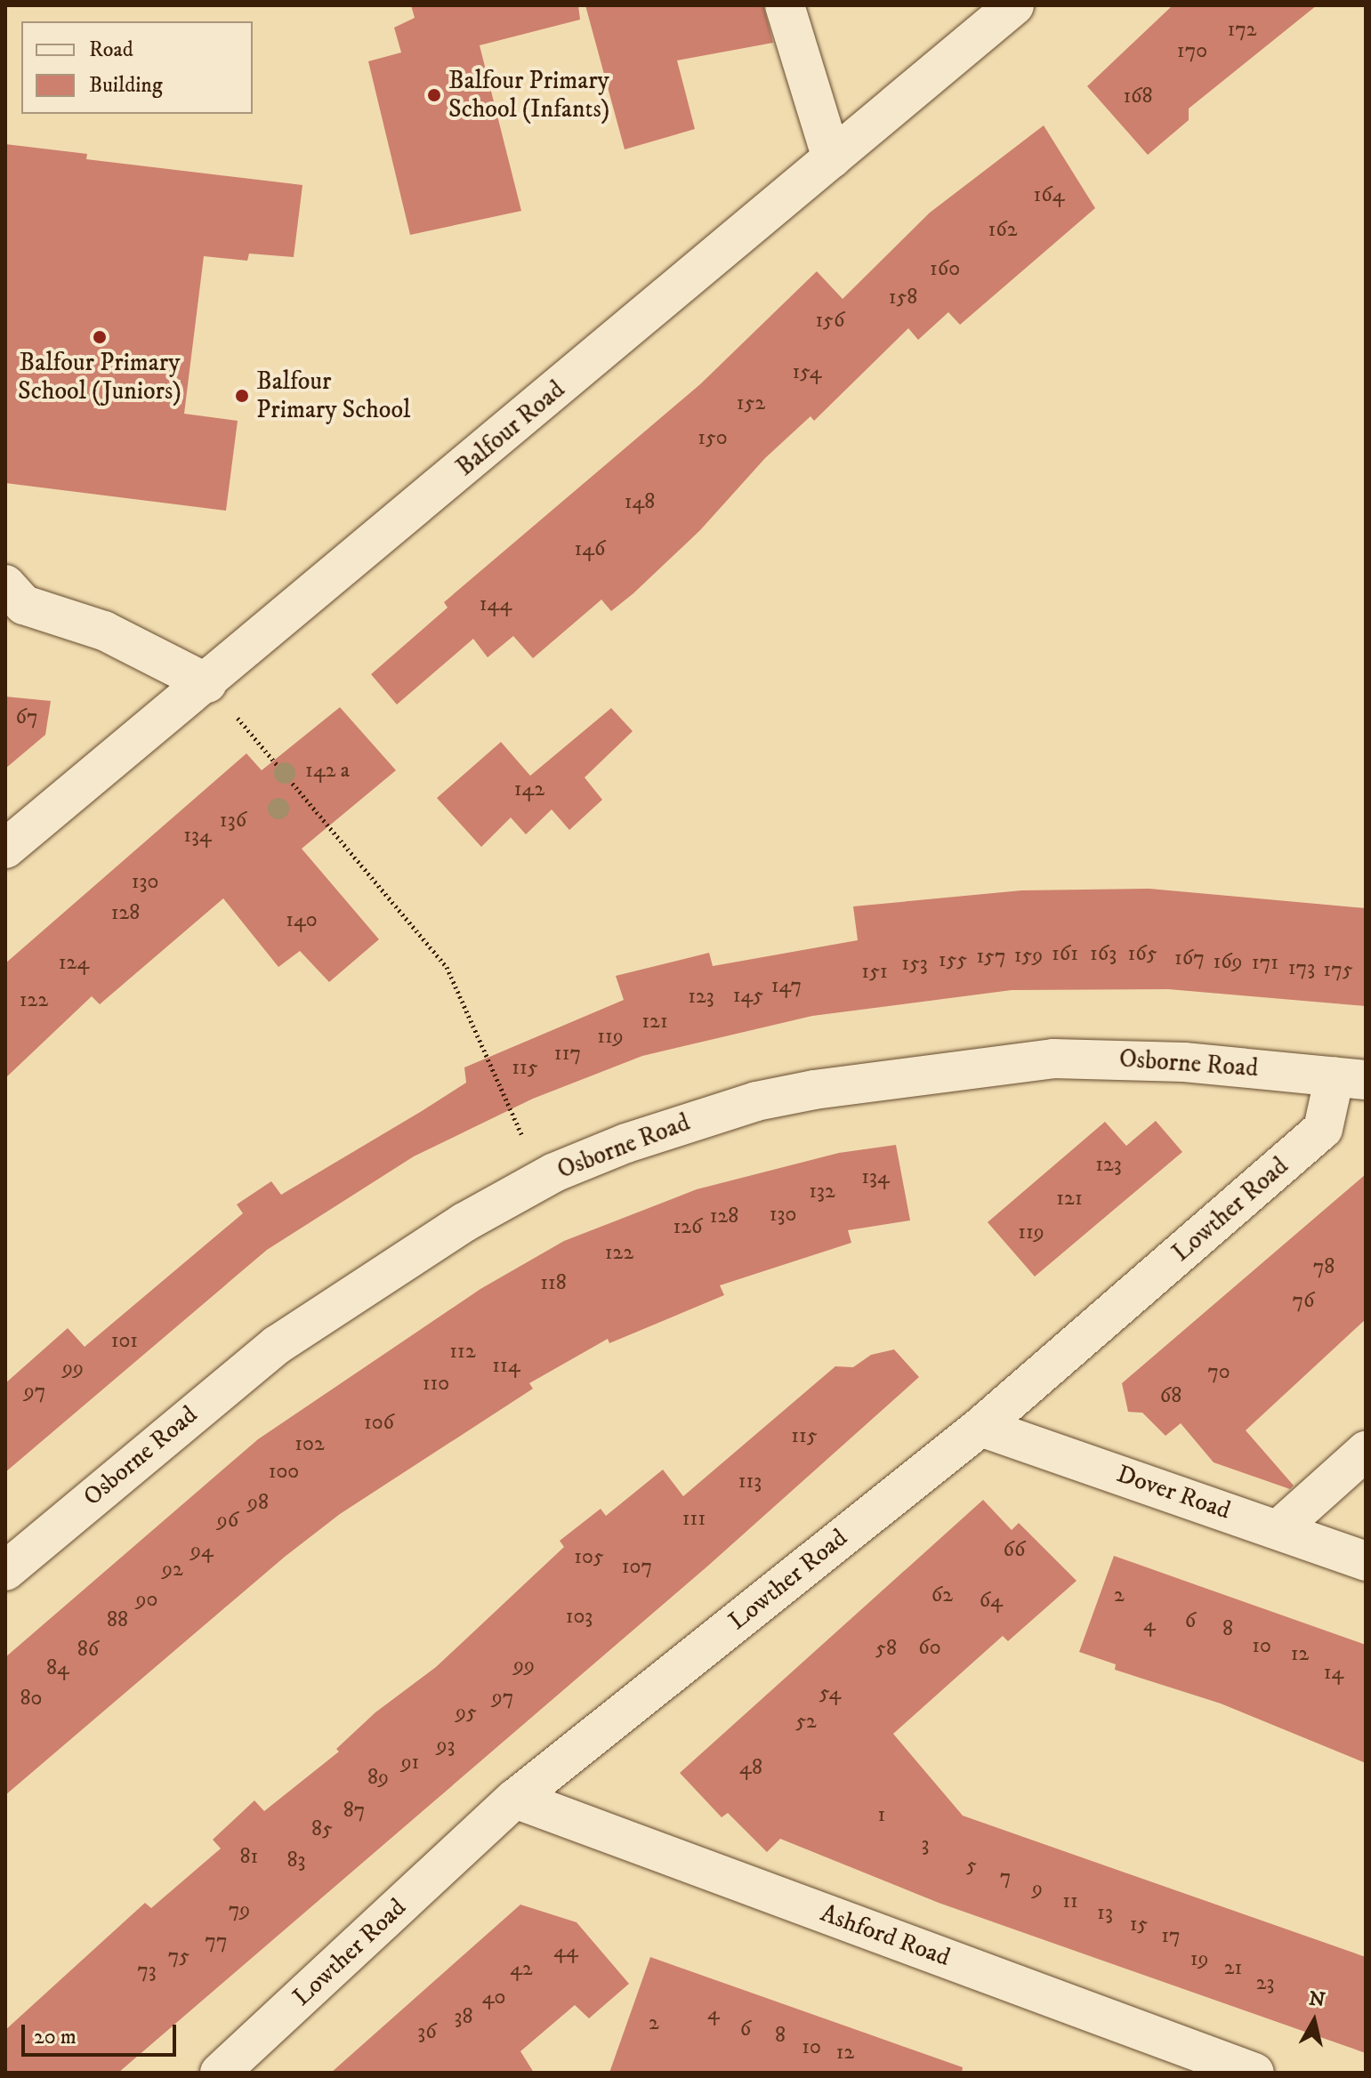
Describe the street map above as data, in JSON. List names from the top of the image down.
{
  "streets": {
    "street": [
      "Balfour Road",
      "Osborne Road",
      "Lowther Road",
      "Dover Road",
      "Ashford Road"
    ]
  },
  "crossings": [
    ["Osborne Road", "Lowther Road"],
    ["Lowther Road", "Dover Road"],
    ["Lowther Road", "Ashford Road"]
  ],
  "places": ["Balfour Primary School (Infants)", "Balfour Primary School (Juniors)", "Balfour Primary School"],
  "house_numbers": [
    "172",
    "170",
    "168",
    "164",
    "162",
    "160",
    "158",
    "156",
    "154",
    "152",
    "150",
    "148",
    "146",
    "144",
    "67",
    "142 a",
    "142",
    "136",
    "134",
    "130",
    "128",
    "140",
    "161",
    "163",
    "165",
    "159",
    "157",
    "167",
    "155",
    "169",
    "124",
    "171",
    "153",
    "173",
    "175",
    "151",
    "147",
    "145",
    "123",
    "122",
    "121",
    "119",
    "117",
    "115",
    "123",
    "134",
    "132",
    "121",
    "130",
    "128",
    "126",
    "119",
    "122",
    "78",
    "118",
    "76",
    "101",
    "112",
    "114",
    "99",
    "70",
    "110",
    "97",
    "68",
    "106",
    "115",
    "102",
    "100",
    "113",
    "98",
    "111",
    "96",
    "66",
    "94",
    "105",
    "107",
    "92",
    "62",
    "2",
    "90",
    "64",
    "103",
    "88",
    "6",
    "4",
    "8",
    "10",
    "60",
    "58",
    "86",
    "12",
    "99",
    "84",
    "14",
    "54",
    "97",
    "80",
    "95",
    "52",
    "93",
    "91",
    "48",
    "89",
    "87",
    "1",
    "85",
    "3",
    "81",
    "83",
    "5",
    "7",
    "9",
    "11",
    "79",
    "13",
    "15",
    "17",
    "77",
    "44",
    "75",
    "19",
    "21",
    "42",
    "73",
    "23",
    "40",
    "4",
    "38",
    "2",
    "6",
    "36",
    "8",
    "10",
    "12"
  ],
  "legend": ["Road", "Building"],
  "scale_bar": "20 m",
  "north": "top"
}
